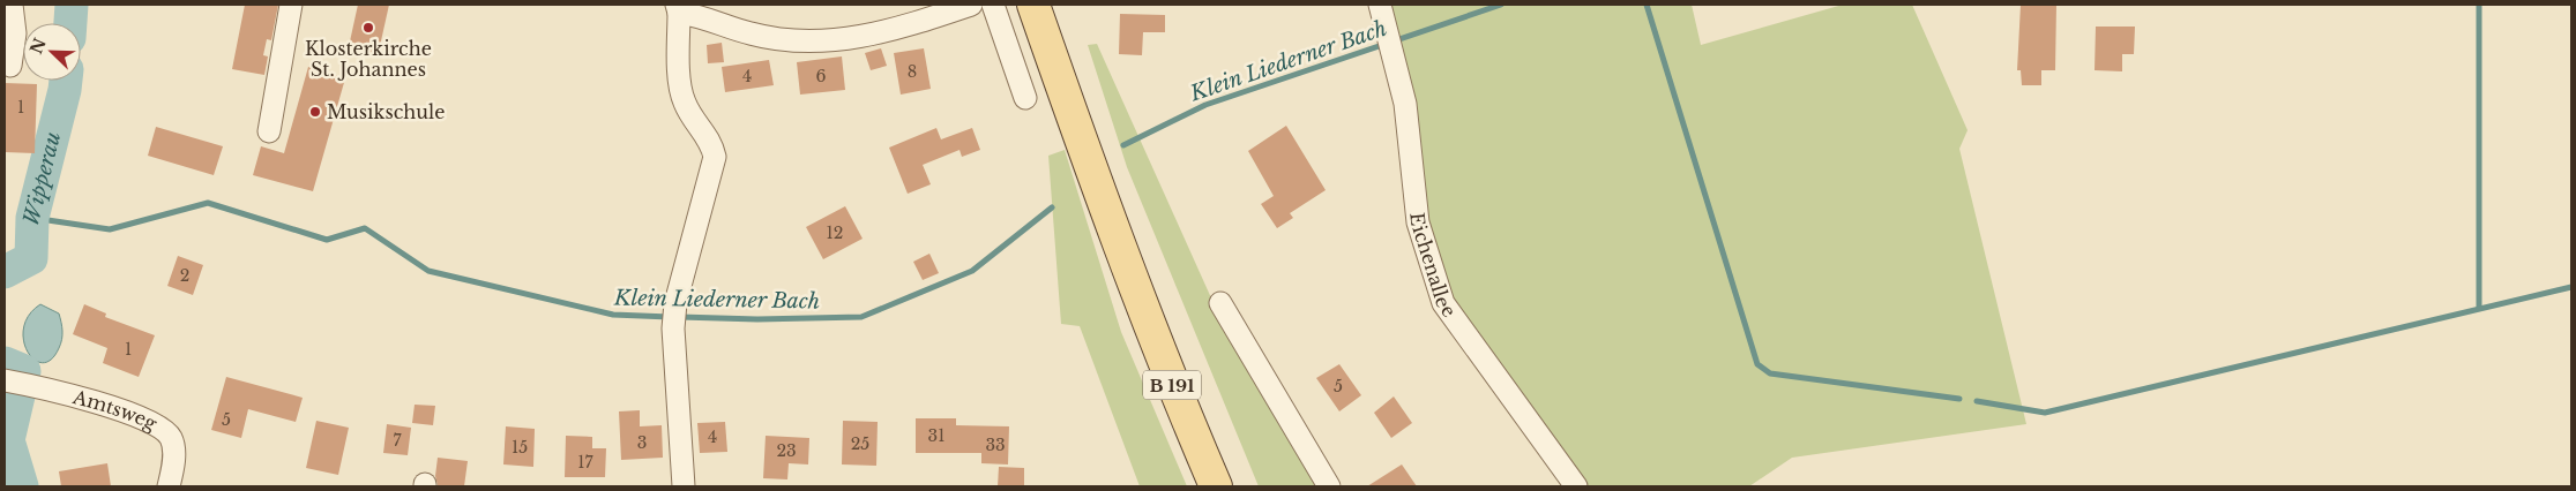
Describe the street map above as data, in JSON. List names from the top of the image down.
{
  "streets": {
    "main road": ["B 191"],
    "street": ["Eichenallee", "Amtsweg"]
  },
  "water": ["Klein Liederner Bach", "Wipperau"],
  "places": ["Klosterkirche St. Johannes", "Musikschule"],
  "house_numbers": [
    "8",
    "4",
    "6",
    "1",
    "12",
    "2",
    "1",
    "5",
    "5",
    "31",
    "4",
    "7",
    "3",
    "25",
    "33",
    "15",
    "23",
    "17"
  ],
  "north": "top left"
}
